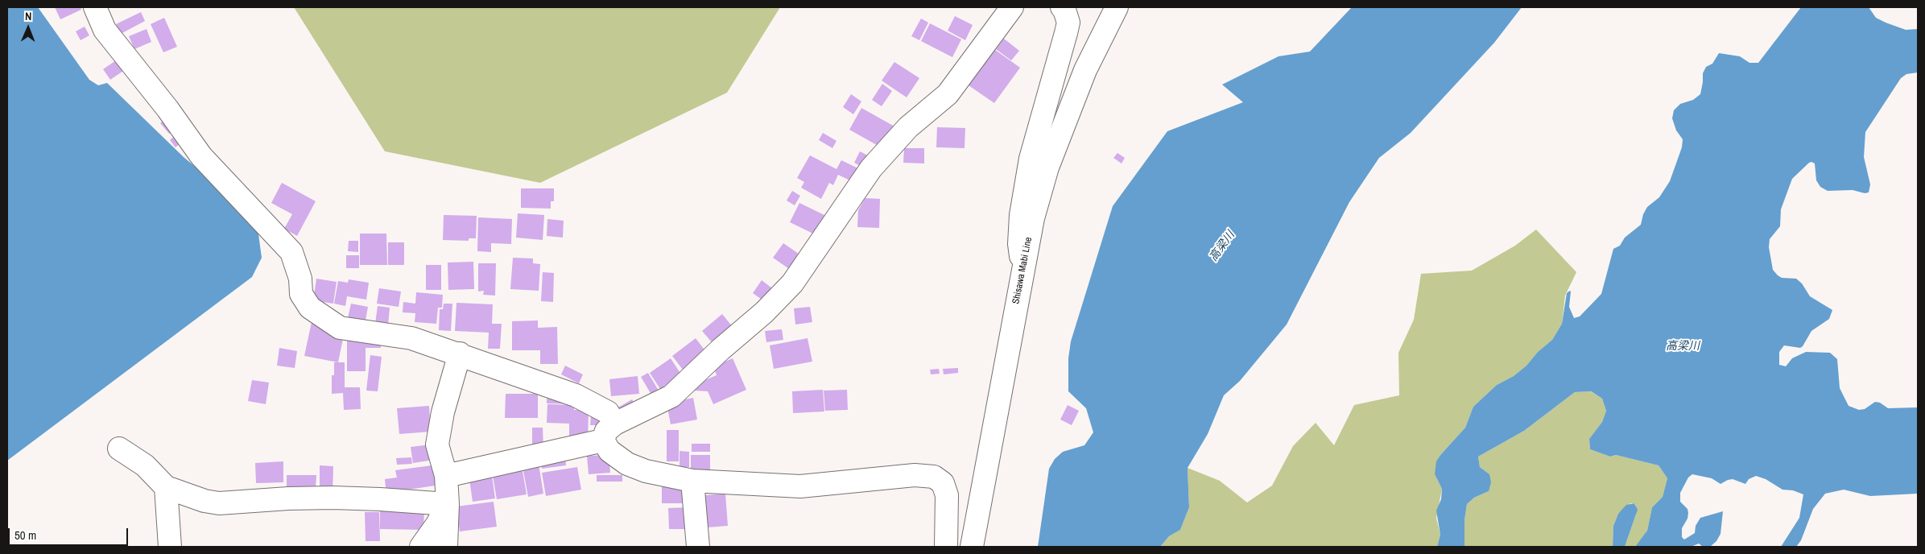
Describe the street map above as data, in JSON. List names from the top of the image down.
{
  "streets": {
    "street": ["Shisawa Mabi Line"]
  },
  "water": ["高梁川"],
  "scale_bar": "50 m",
  "north": "top"
}
